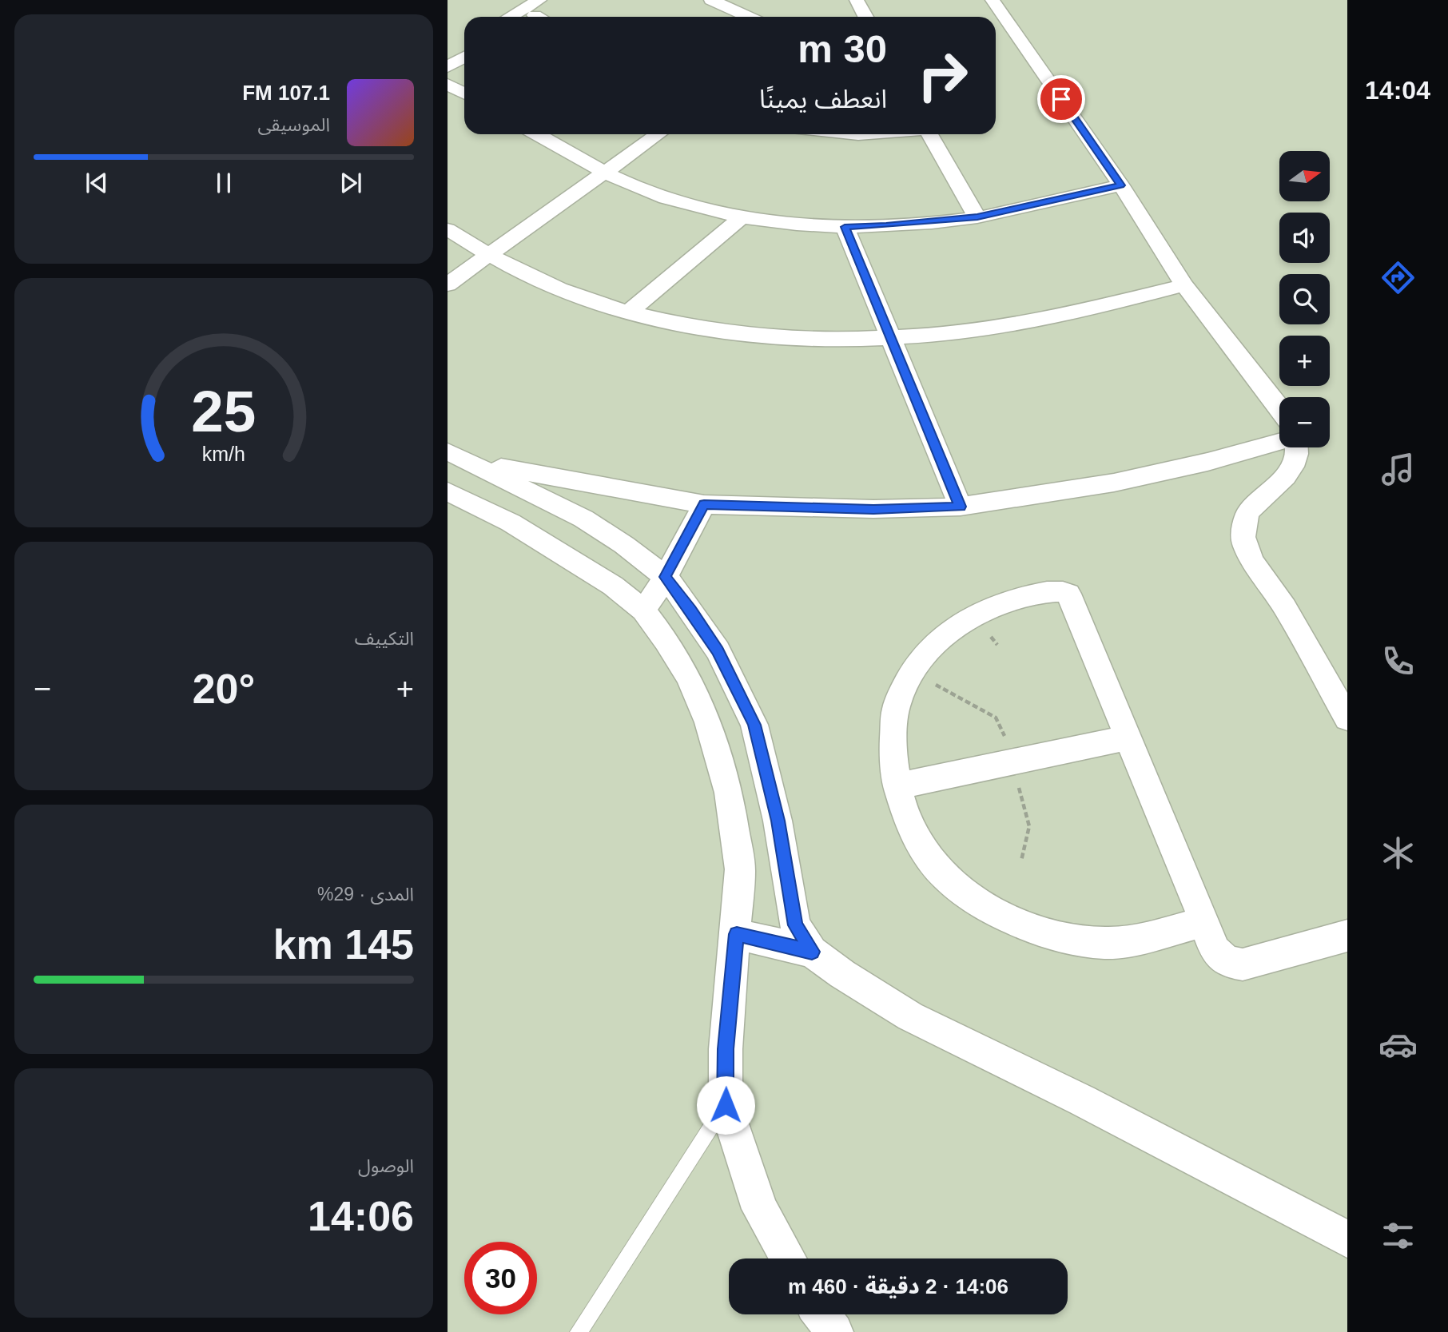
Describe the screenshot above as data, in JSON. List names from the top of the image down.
{
  "north": "right",
  "page": {
    "tabs": "14:04",
    "turn": ["30 m", "انعطف يمينًا"],
    "song": ["107.1 FM", "الموسيقى"],
    "map_buttons": ["+", "−"],
    "tile": [
      "التكييف",
      ["المدى · 29%", "145 km"],
      ["الوصول", "14:06"]
    ],
    "heat": ["−", "20°", "+"],
    "limit": "30",
    "trip": "14:06 · 2 دقيقة · 460 m",
    "gauge": ["25", "km/h"]
  }
}
